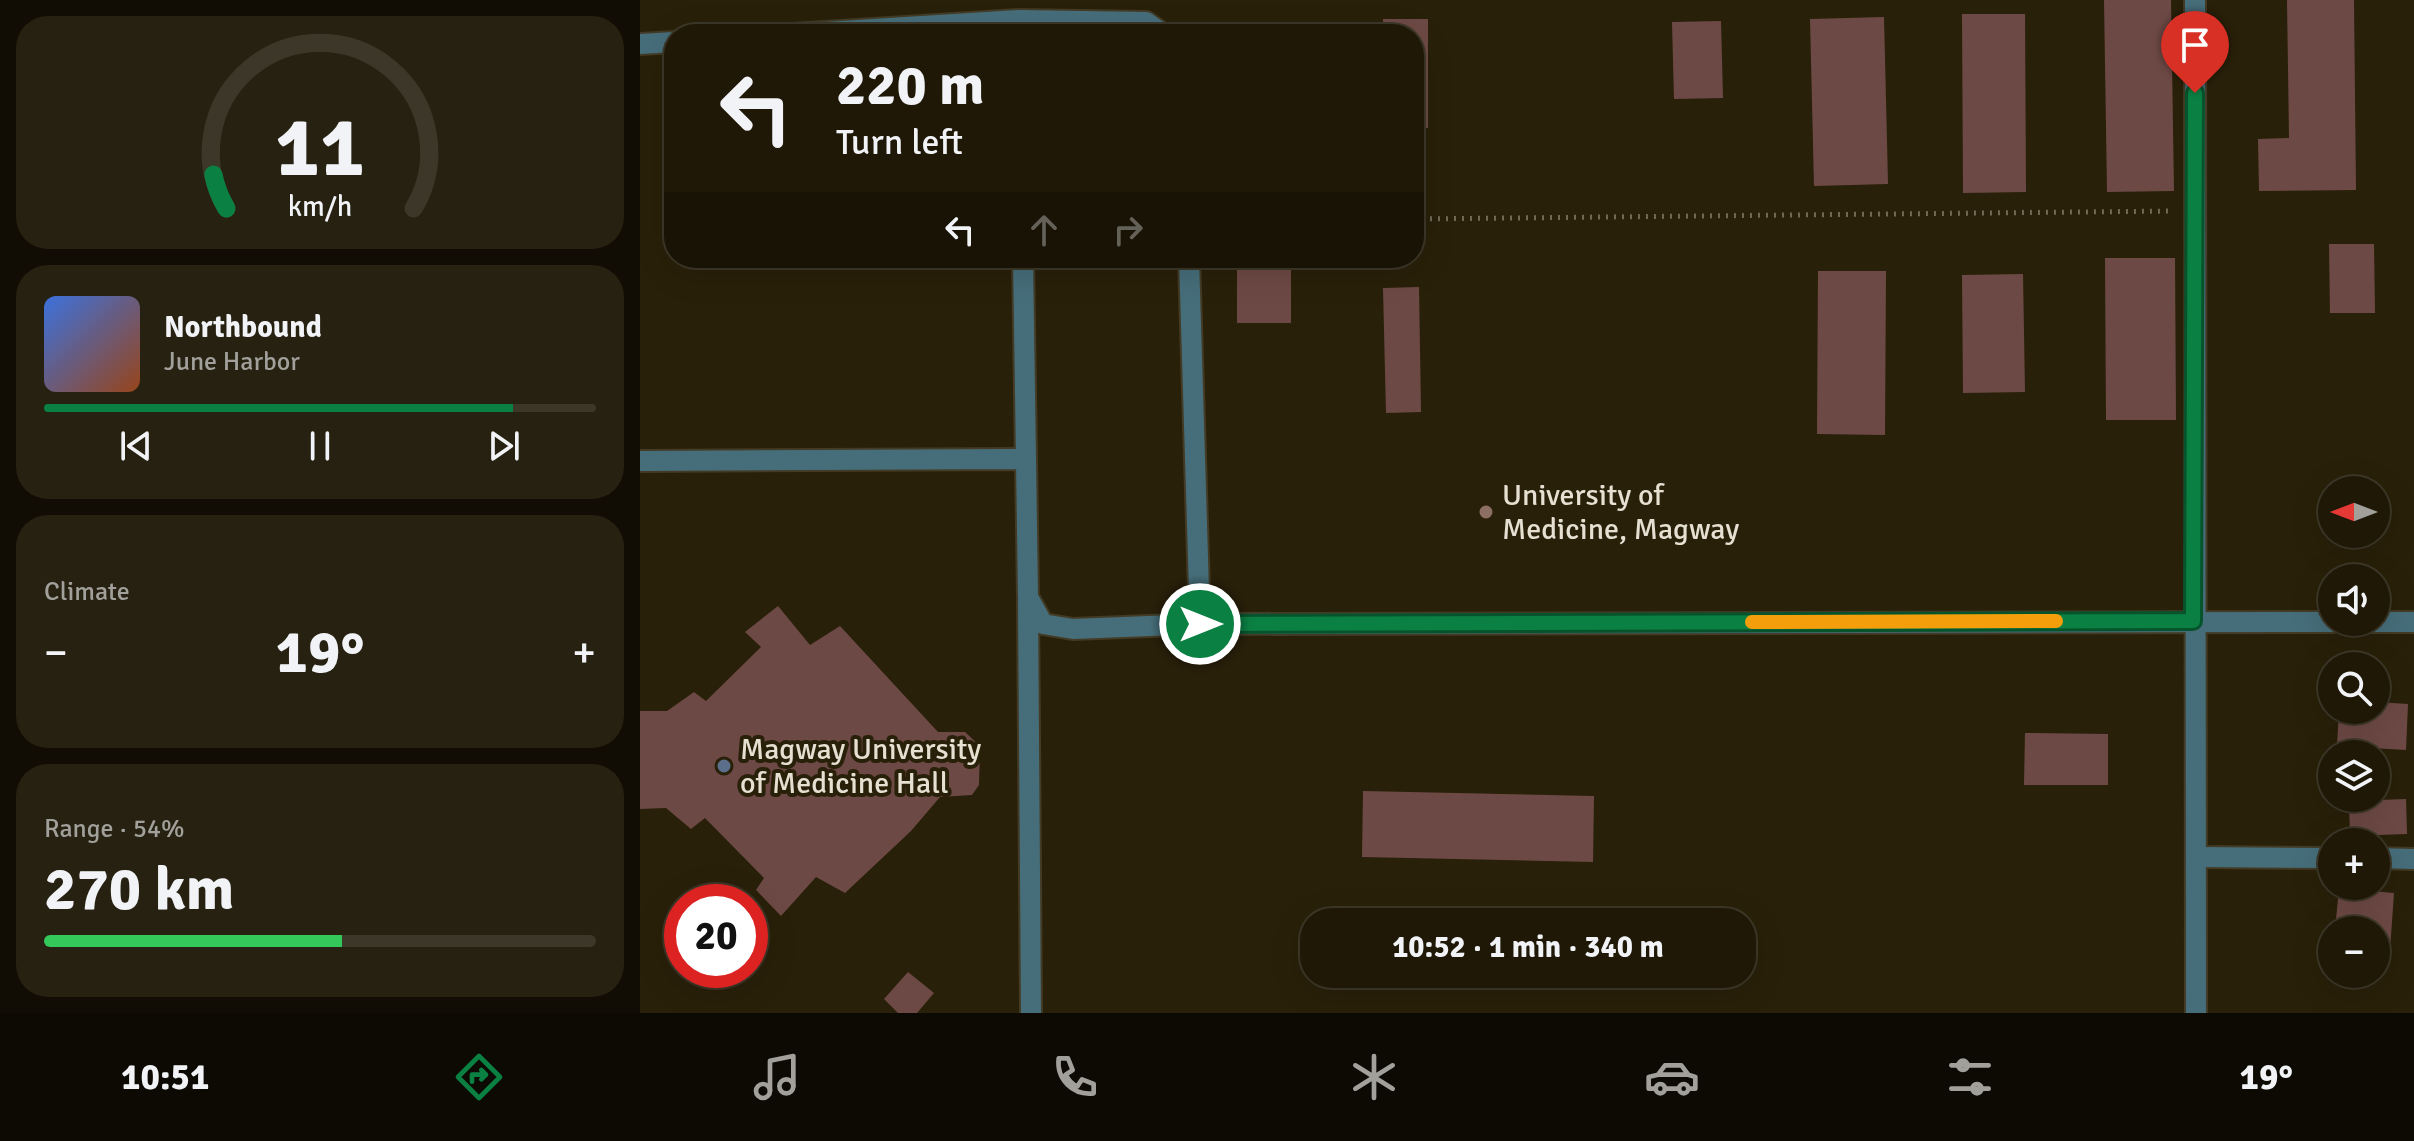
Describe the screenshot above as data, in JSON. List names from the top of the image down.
{
  "places": ["University of Medicine, Magway", "Magway University of Medicine Hall"],
  "north": "left",
  "page": {
    "turn": ["220 m", "Turn left"],
    "song": ["Northbound", "June Harbor"],
    "map_buttons": ["+", "−"],
    "tile": [
      "Climate",
      ["Range · 54%", "270 km"]
    ],
    "heat": ["−", "19°", "+"],
    "limit": "20",
    "trip": "10:52 · 1 min · 340 m",
    "tabs": ["10:51", "19°"],
    "gauge": ["11", "km/h"]
  }
}
